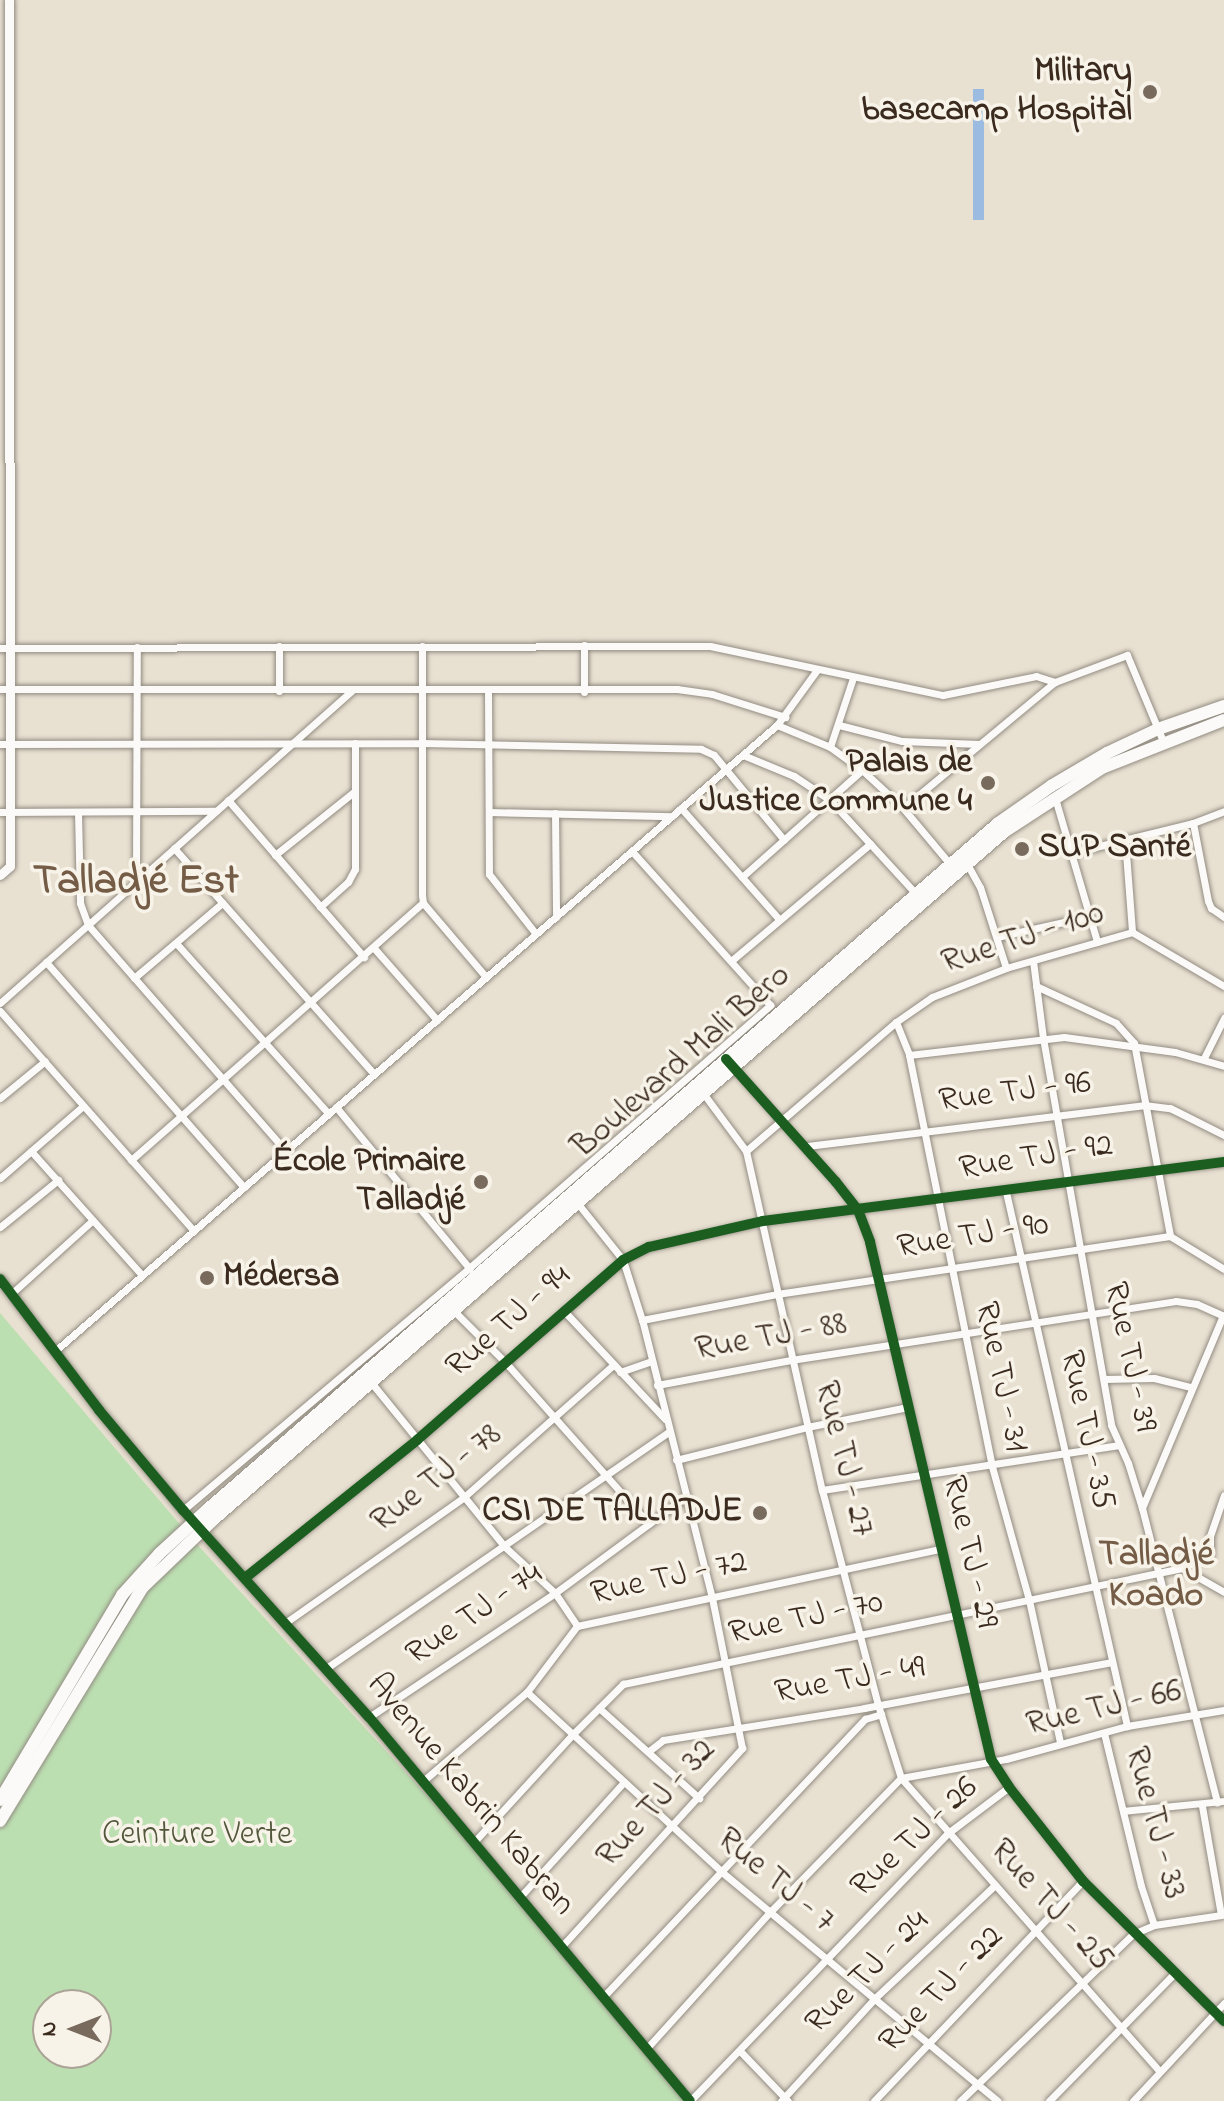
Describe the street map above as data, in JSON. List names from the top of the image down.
{
  "streets": {
    "main road": ["Boulevard Mali Bero"],
    "street": [
      "Rue TJ - 100",
      "Rue TJ - 96",
      "Rue TJ - 92",
      "Rue TJ - 90",
      "Rue TJ - 94",
      "Rue TJ - 88",
      "Rue TJ - 39",
      "Rue TJ - 31",
      "Rue TJ - 35",
      "Rue TJ - 27",
      "Rue TJ - 78",
      "Rue TJ - 29",
      "Rue TJ - 72",
      "Rue TJ - 74",
      "Rue TJ - 70",
      "Rue TJ - 49",
      "Rue TJ - 66",
      "Avenue Kabrin Kabran",
      "Rue TJ - 32",
      "Rue TJ - 33",
      "Rue TJ - 26",
      "Rue TJ - 7",
      "Rue TJ - 25",
      "Rue TJ - 24",
      "Rue TJ - 22"
    ]
  },
  "crossings": [
    ["Rue TJ - 100", "Rue TJ - 39"],
    ["Rue TJ - 100", "Rue TJ - 31"],
    ["Rue TJ - 100", "Rue TJ - 29"],
    ["Boulevard Mali Bero", "Rue TJ - 27"],
    ["Boulevard Mali Bero", "Rue TJ - 29"],
    ["Rue TJ - 96", "Rue TJ - 39"],
    ["Rue TJ - 96", "Rue TJ - 31"],
    ["Rue TJ - 96", "Rue TJ - 29"],
    ["Rue TJ - 92", "Rue TJ - 94"],
    ["Rue TJ - 92", "Rue TJ - 39"],
    ["Rue TJ - 92", "Rue TJ - 31"],
    ["Rue TJ - 92", "Rue TJ - 35"],
    ["Rue TJ - 92", "Rue TJ - 29"],
    ["Rue TJ - 90", "Rue TJ - 39"],
    ["Rue TJ - 90", "Rue TJ - 31"],
    ["Rue TJ - 90", "Rue TJ - 35"],
    ["Rue TJ - 90", "Rue TJ - 27"],
    ["Rue TJ - 90", "Rue TJ - 29"],
    ["Rue TJ - 94", "Rue TJ - 27"],
    ["Rue TJ - 94", "Rue TJ - 29"],
    ["Rue TJ - 94", "Avenue Kabrin Kabran"],
    ["Rue TJ - 88", "Rue TJ - 39"],
    ["Rue TJ - 88", "Rue TJ - 31"],
    ["Rue TJ - 88", "Rue TJ - 35"],
    ["Rue TJ - 88", "Rue TJ - 27"],
    ["Rue TJ - 88", "Rue TJ - 29"],
    ["Rue TJ - 39", "Rue TJ - 70"],
    ["Rue TJ - 39", "Rue TJ - 66"],
    ["Rue TJ - 31", "Rue TJ - 70"],
    ["Rue TJ - 31", "Rue TJ - 49"],
    ["Rue TJ - 31", "Rue TJ - 66"],
    ["Rue TJ - 35", "Rue TJ - 70"],
    ["Rue TJ - 35", "Rue TJ - 49"],
    ["Rue TJ - 35", "Rue TJ - 66"],
    ["Rue TJ - 27", "Rue TJ - 72"],
    ["Rue TJ - 27", "Rue TJ - 70"],
    ["Rue TJ - 27", "Rue TJ - 49"],
    ["Rue TJ - 27", "Rue TJ - 66"],
    ["Rue TJ - 27", "Rue TJ - 25"],
    ["Rue TJ - 78", "Avenue Kabrin Kabran"],
    ["Rue TJ - 29", "Rue TJ - 72"],
    ["Rue TJ - 29", "Rue TJ - 70"],
    ["Rue TJ - 29", "Rue TJ - 49"],
    ["Rue TJ - 29", "Rue TJ - 66"],
    ["Rue TJ - 29", "Rue TJ - 26"],
    ["Rue TJ - 29", "Rue TJ - 22"],
    ["Rue TJ - 72", "Avenue Kabrin Kabran"],
    ["Rue TJ - 72", "Rue TJ - 7"],
    ["Rue TJ - 74", "Avenue Kabrin Kabran"],
    ["Rue TJ - 70", "Avenue Kabrin Kabran"],
    ["Rue TJ - 70", "Rue TJ - 7"],
    ["Rue TJ - 49", "Rue TJ - 32"],
    ["Rue TJ - 66", "Rue TJ - 33"],
    ["Rue TJ - 66", "Rue TJ - 25"],
    ["Avenue Kabrin Kabran", "Rue TJ - 32"],
    ["Avenue Kabrin Kabran", "Rue TJ - 26"],
    ["Rue TJ - 32", "Rue TJ - 7"],
    ["Rue TJ - 26", "Rue TJ - 7"],
    ["Rue TJ - 26", "Rue TJ - 25"],
    ["Rue TJ - 7", "Rue TJ - 24"],
    ["Rue TJ - 7", "Rue TJ - 22"],
    ["Rue TJ - 25", "Rue TJ - 24"],
    ["Rue TJ - 25", "Rue TJ - 22"]
  ],
  "districts": ["Talladjé Est", "Talladjé Koado"],
  "parks": ["Ceinture Verte"],
  "places": [
    "Military basecamp Hospital",
    "Palais de Justice Commune 4",
    "SUP Santé",
    "École Primaire Talladjé",
    "Médersa",
    "CSI DE TALLADJE"
  ],
  "north": "left"
}
